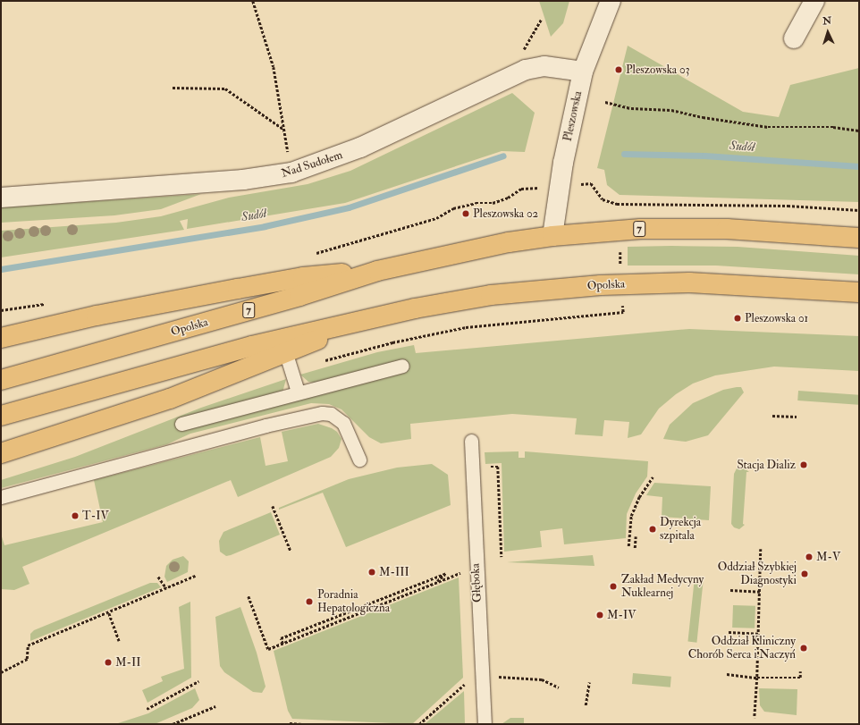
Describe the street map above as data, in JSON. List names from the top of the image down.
{
  "streets": {
    "main road": ["7", "Opolska"],
    "street": ["Pleszowska", "Nad Sudołem"],
    "lane": ["Głęboka"]
  },
  "crossings": [
    ["Pleszowska", "Nad Sudołem"],
    ["Pleszowska", "Opolska"]
  ],
  "water": ["Sudół"],
  "places": [
    "Pleszowska 03",
    "Pleszowska 02",
    "Pleszowska 01",
    "Stacja Dializ",
    "T-IV",
    "Dyrekcja szpitala",
    "M-V",
    "M-III",
    "Oddział Szybkiej Diagnostyki",
    "Zakład Medycyny Nuklearnej",
    "Poradnia Hepatologiczna",
    "M-IV",
    "Oddział Kliniczny Chorób Serca i Naczyń",
    "M-II"
  ],
  "north": "top"
}
